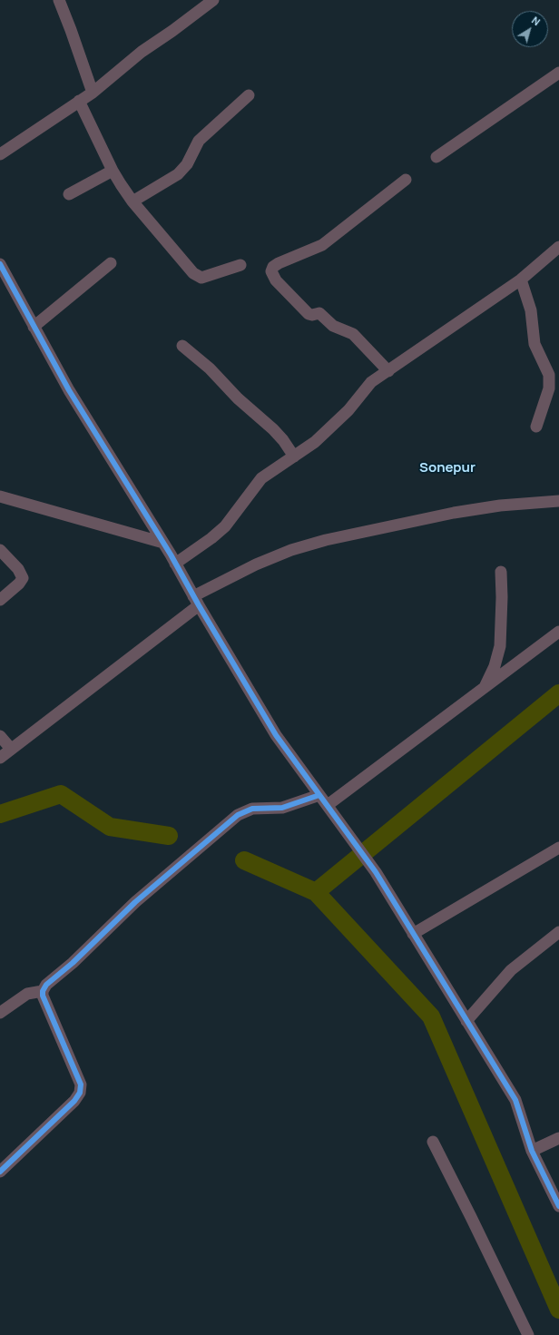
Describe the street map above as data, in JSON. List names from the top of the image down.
{
  "districts": ["Sonepur"],
  "north": "top right"
}
